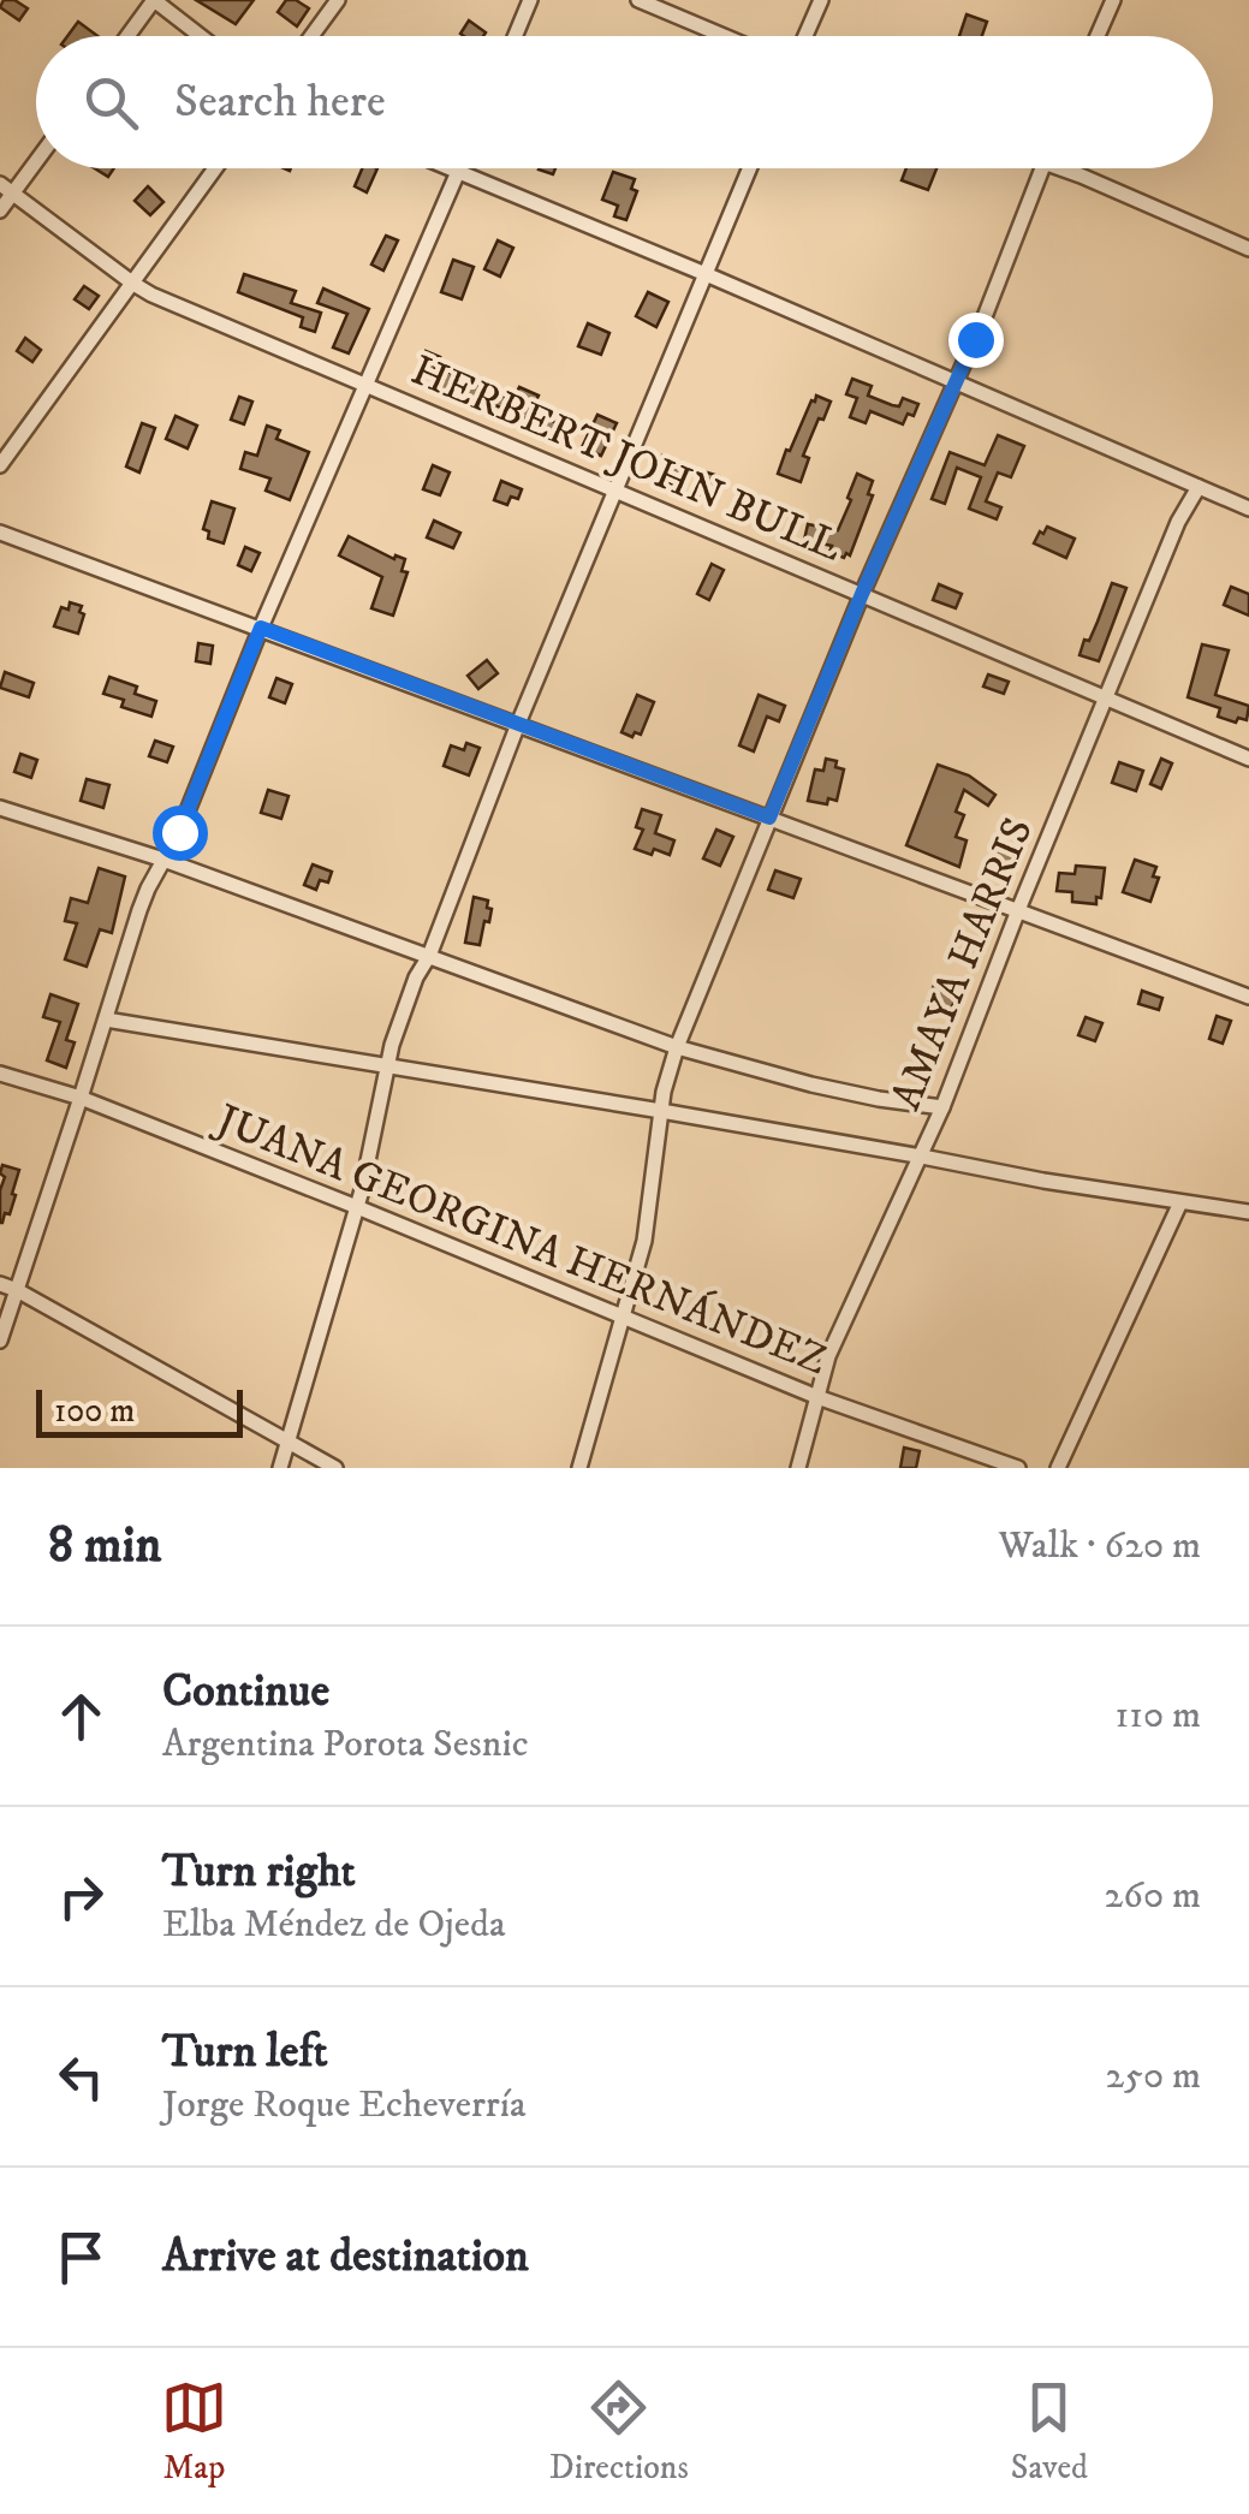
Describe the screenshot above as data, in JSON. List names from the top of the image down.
{
  "streets": {
    "street": ["HERBERT JOHN BULL", "AMAYA HARRIS", "JUANA GEORGINA HERNÁNDEZ"]
  },
  "crossings": [
    ["HERBERT JOHN BULL", "AMAYA HARRIS"],
    ["AMAYA HARRIS", "JUANA GEORGINA HERNÁNDEZ"]
  ],
  "scale_bar": "100 m",
  "page": {
    "search": "Search here",
    "scale": "100 m",
    "heading": ["8 min", "Walk · 620 m"],
    "list": [
      ["Continue", "Argentina Porota Sesnic", "110 m"],
      ["Turn right", "Elba Méndez de Ojeda", "260 m"],
      ["Turn left", "Jorge Roque Echeverría", "250 m"],
      "Arrive at destination"
    ],
    "nav": ["Map", "Directions", "Saved"]
  }
}
